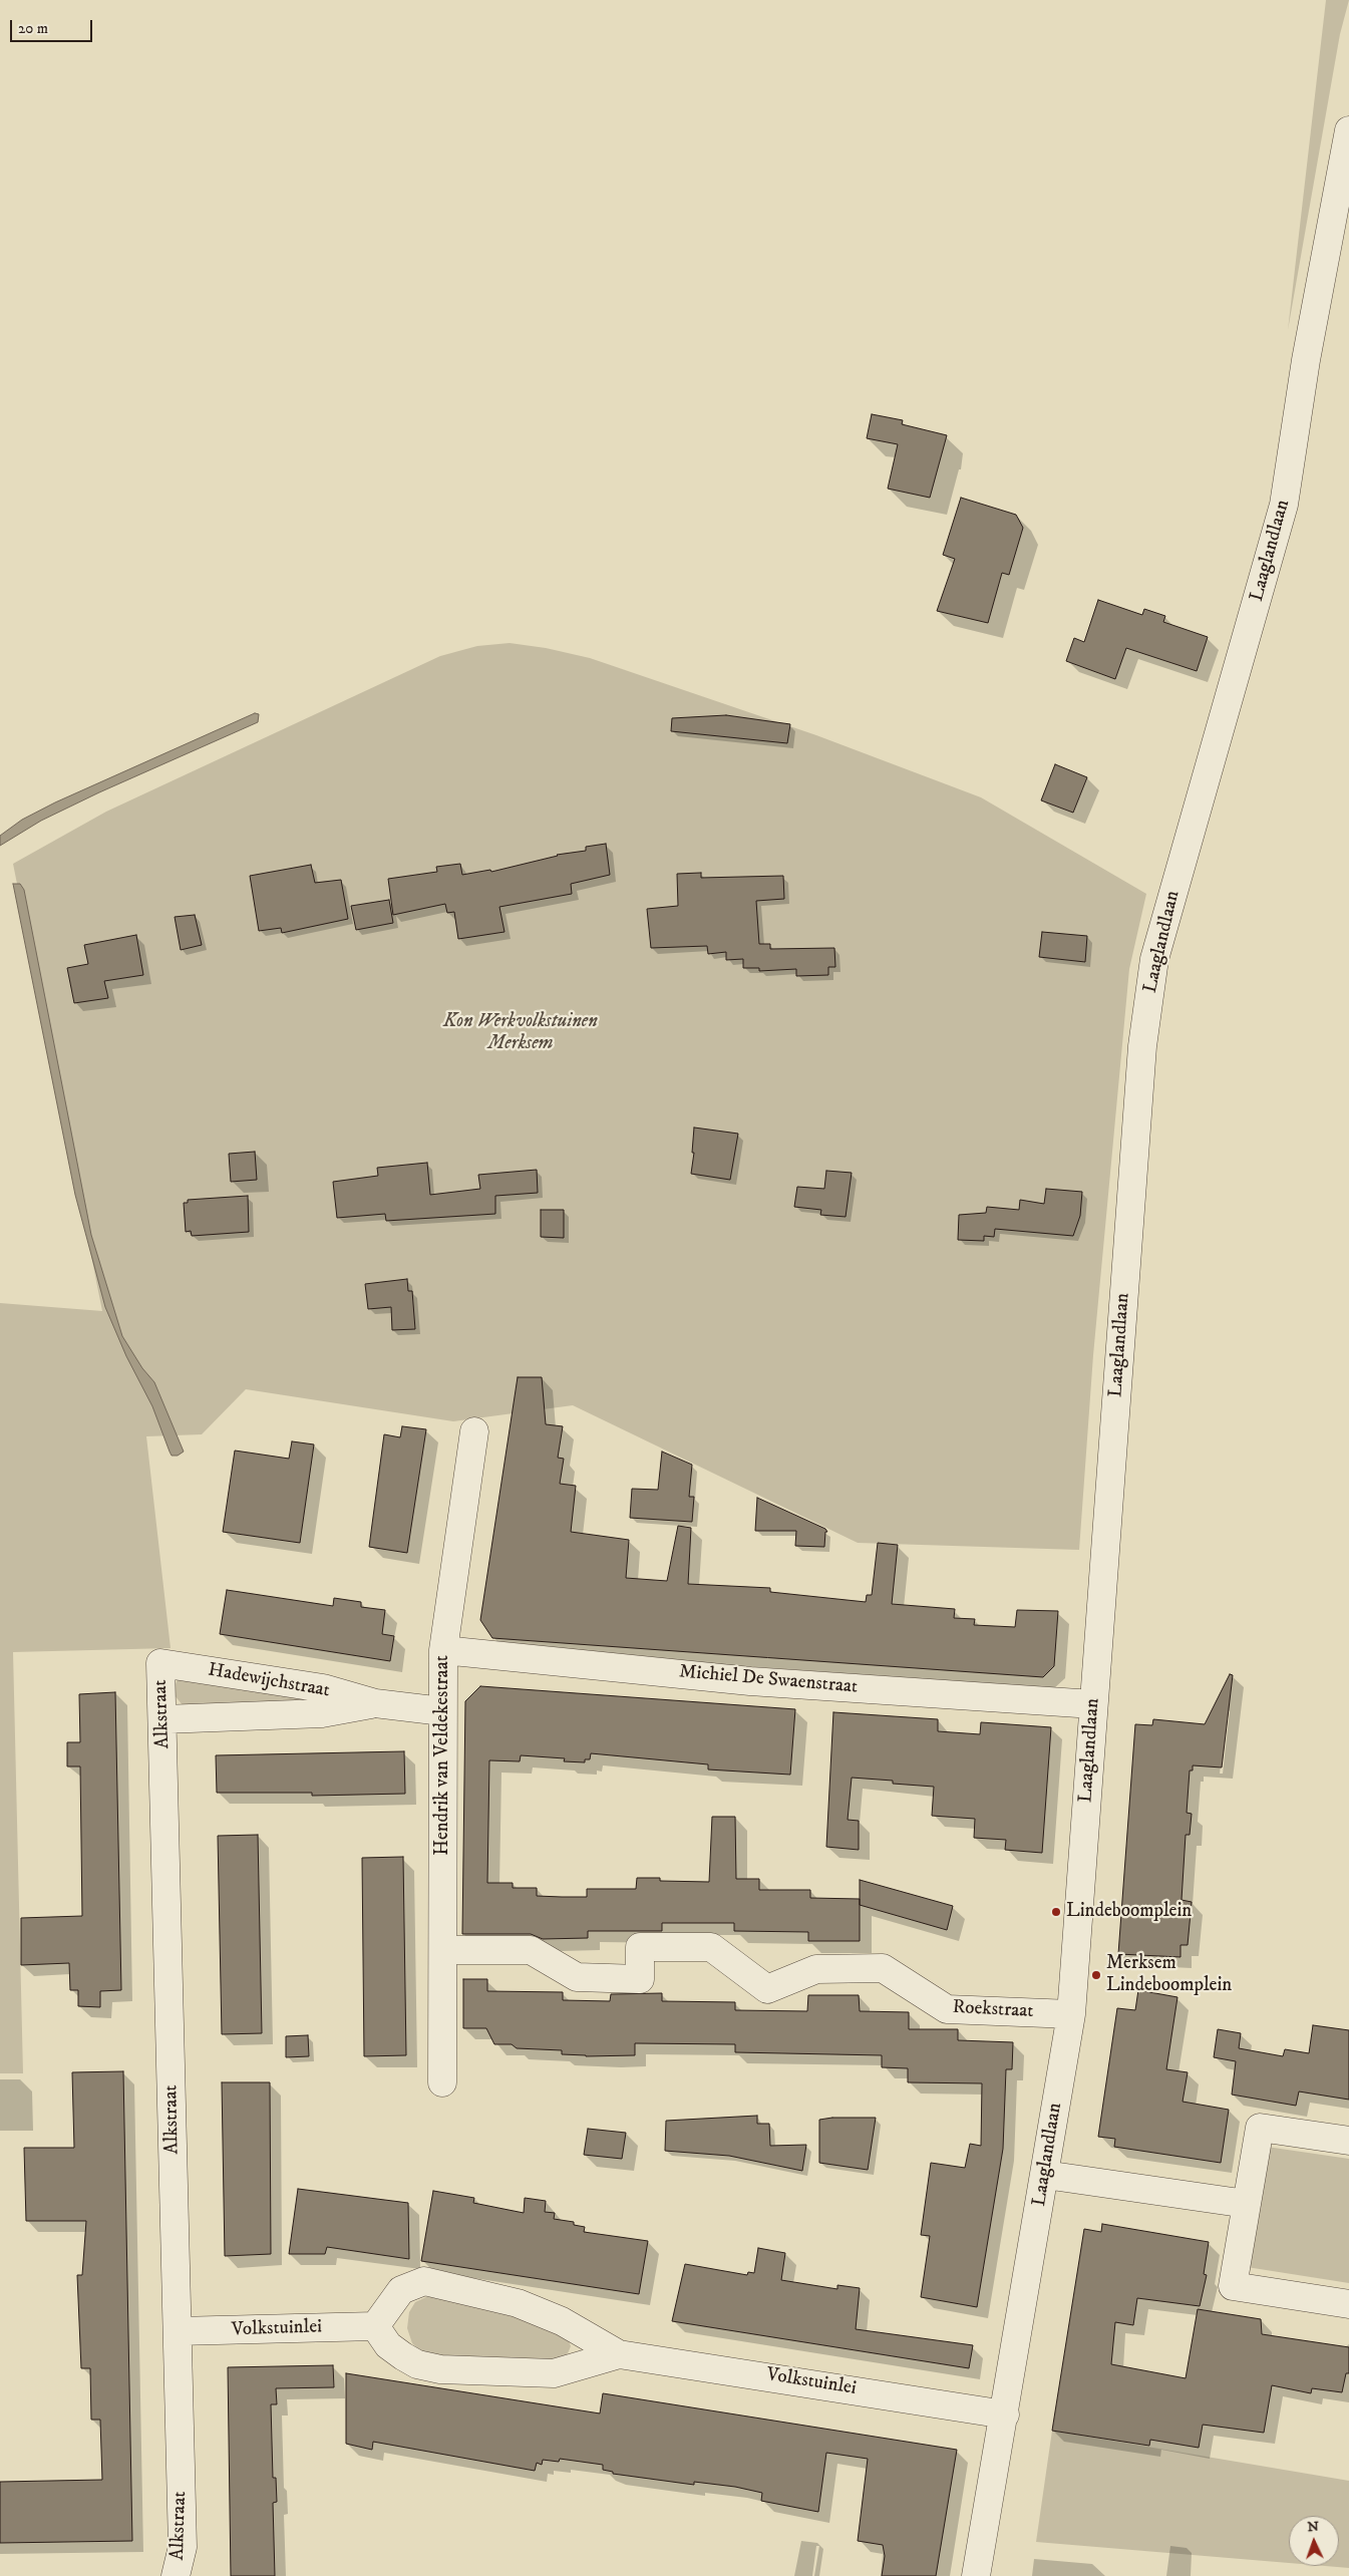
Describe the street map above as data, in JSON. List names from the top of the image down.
{
  "streets": {
    "street": [
      "Laaglandlaan",
      "Michiel De Swaenstraat",
      "Hadewijchstraat",
      "Alkstraat",
      "Hendrik van Veldekestraat",
      "Roekstraat",
      "Volkstuinlei"
    ]
  },
  "crossings": [
    ["Laaglandlaan", "Michiel De Swaenstraat"],
    ["Laaglandlaan", "Roekstraat"],
    ["Laaglandlaan", "Volkstuinlei"],
    ["Michiel De Swaenstraat", "Hendrik van Veldekestraat"],
    ["Hadewijchstraat", "Alkstraat"],
    ["Hadewijchstraat", "Hendrik van Veldekestraat"],
    ["Alkstraat", "Volkstuinlei"],
    ["Hendrik van Veldekestraat", "Roekstraat"]
  ],
  "parks": ["Kon Werkvolkstuinen Merksem"],
  "places": ["Lindeboomplein", "Merksem Lindeboomplein"],
  "scale_bar": "20 m",
  "north": "top"
}
